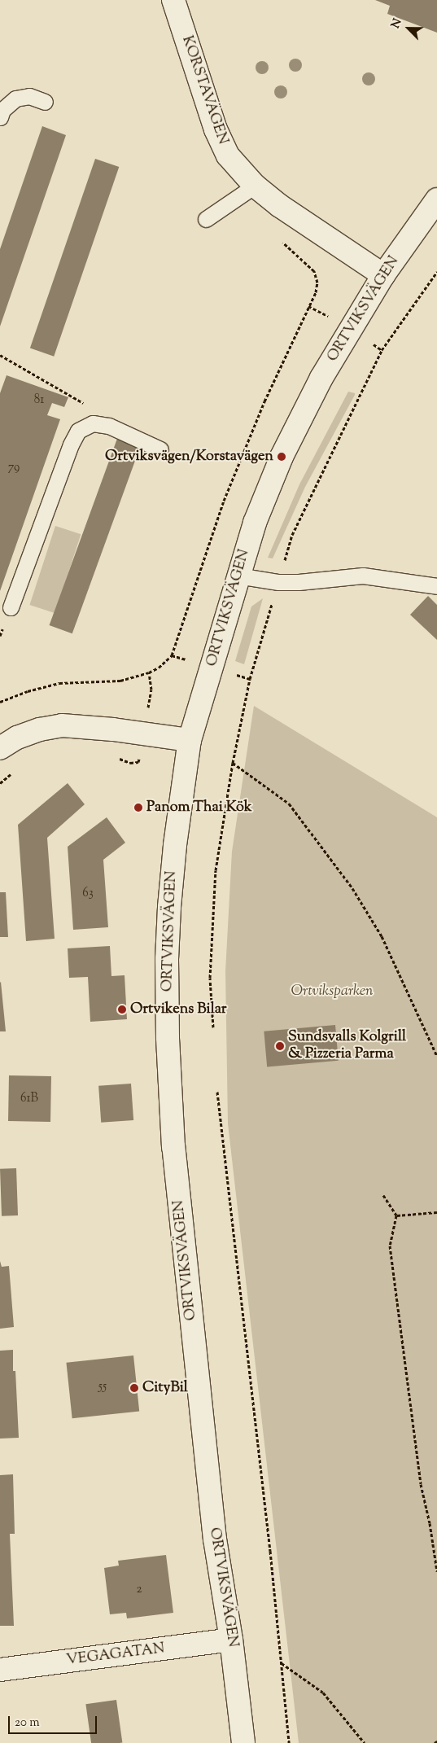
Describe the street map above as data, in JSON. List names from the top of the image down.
{
  "streets": {
    "street": ["KORSTAVÄGEN", "ORTVIKSVÄGEN", "VEGAGATAN"]
  },
  "crossings": [
    ["KORSTAVÄGEN", "ORTVIKSVÄGEN"],
    ["ORTVIKSVÄGEN", "VEGAGATAN"]
  ],
  "parks": ["Ortviksparken"],
  "places": [
    "Ortviksvägen/Korstavägen",
    "Panom Thai Kök",
    "Ortvikens Bilar",
    "Sundsvalls Kolgrill & Pizzeria Parma",
    "CityBil"
  ],
  "house_numbers": [
    "81",
    "79",
    "63",
    "61B",
    "55",
    "2"
  ],
  "scale_bar": "20 m",
  "north": "top left"
}
